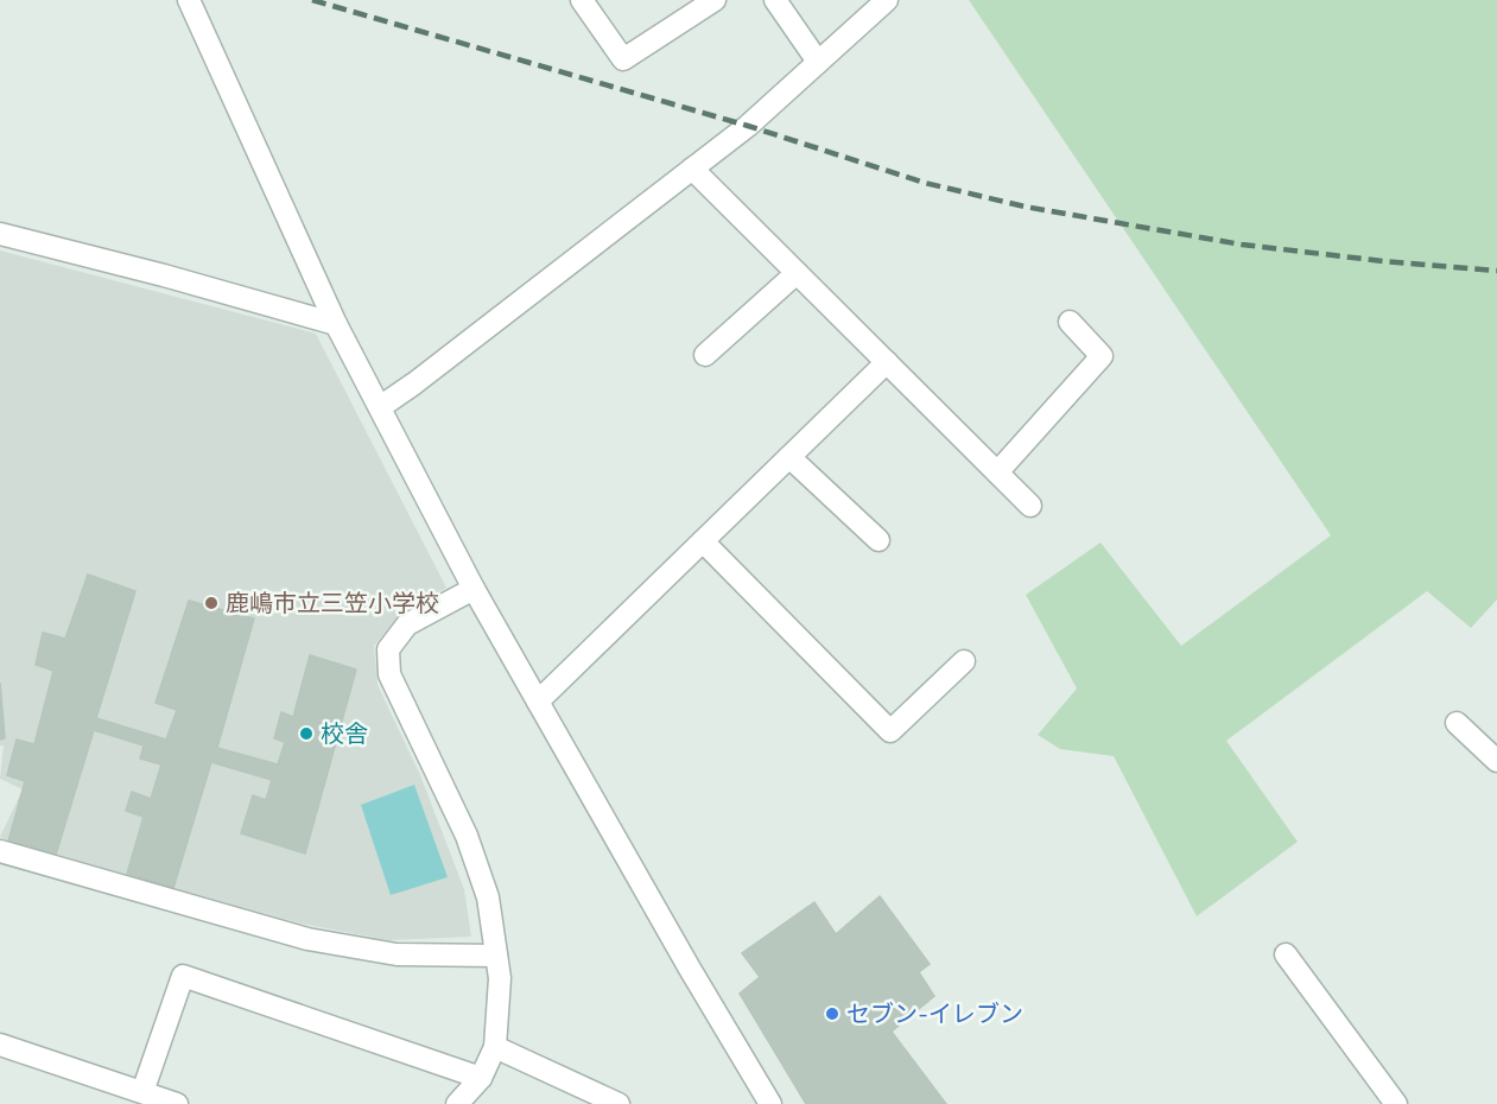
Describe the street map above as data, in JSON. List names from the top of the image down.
{
  "places": ["鹿嶋市立三笠小学校", "校舎", "セブン-イレブン"]
}
